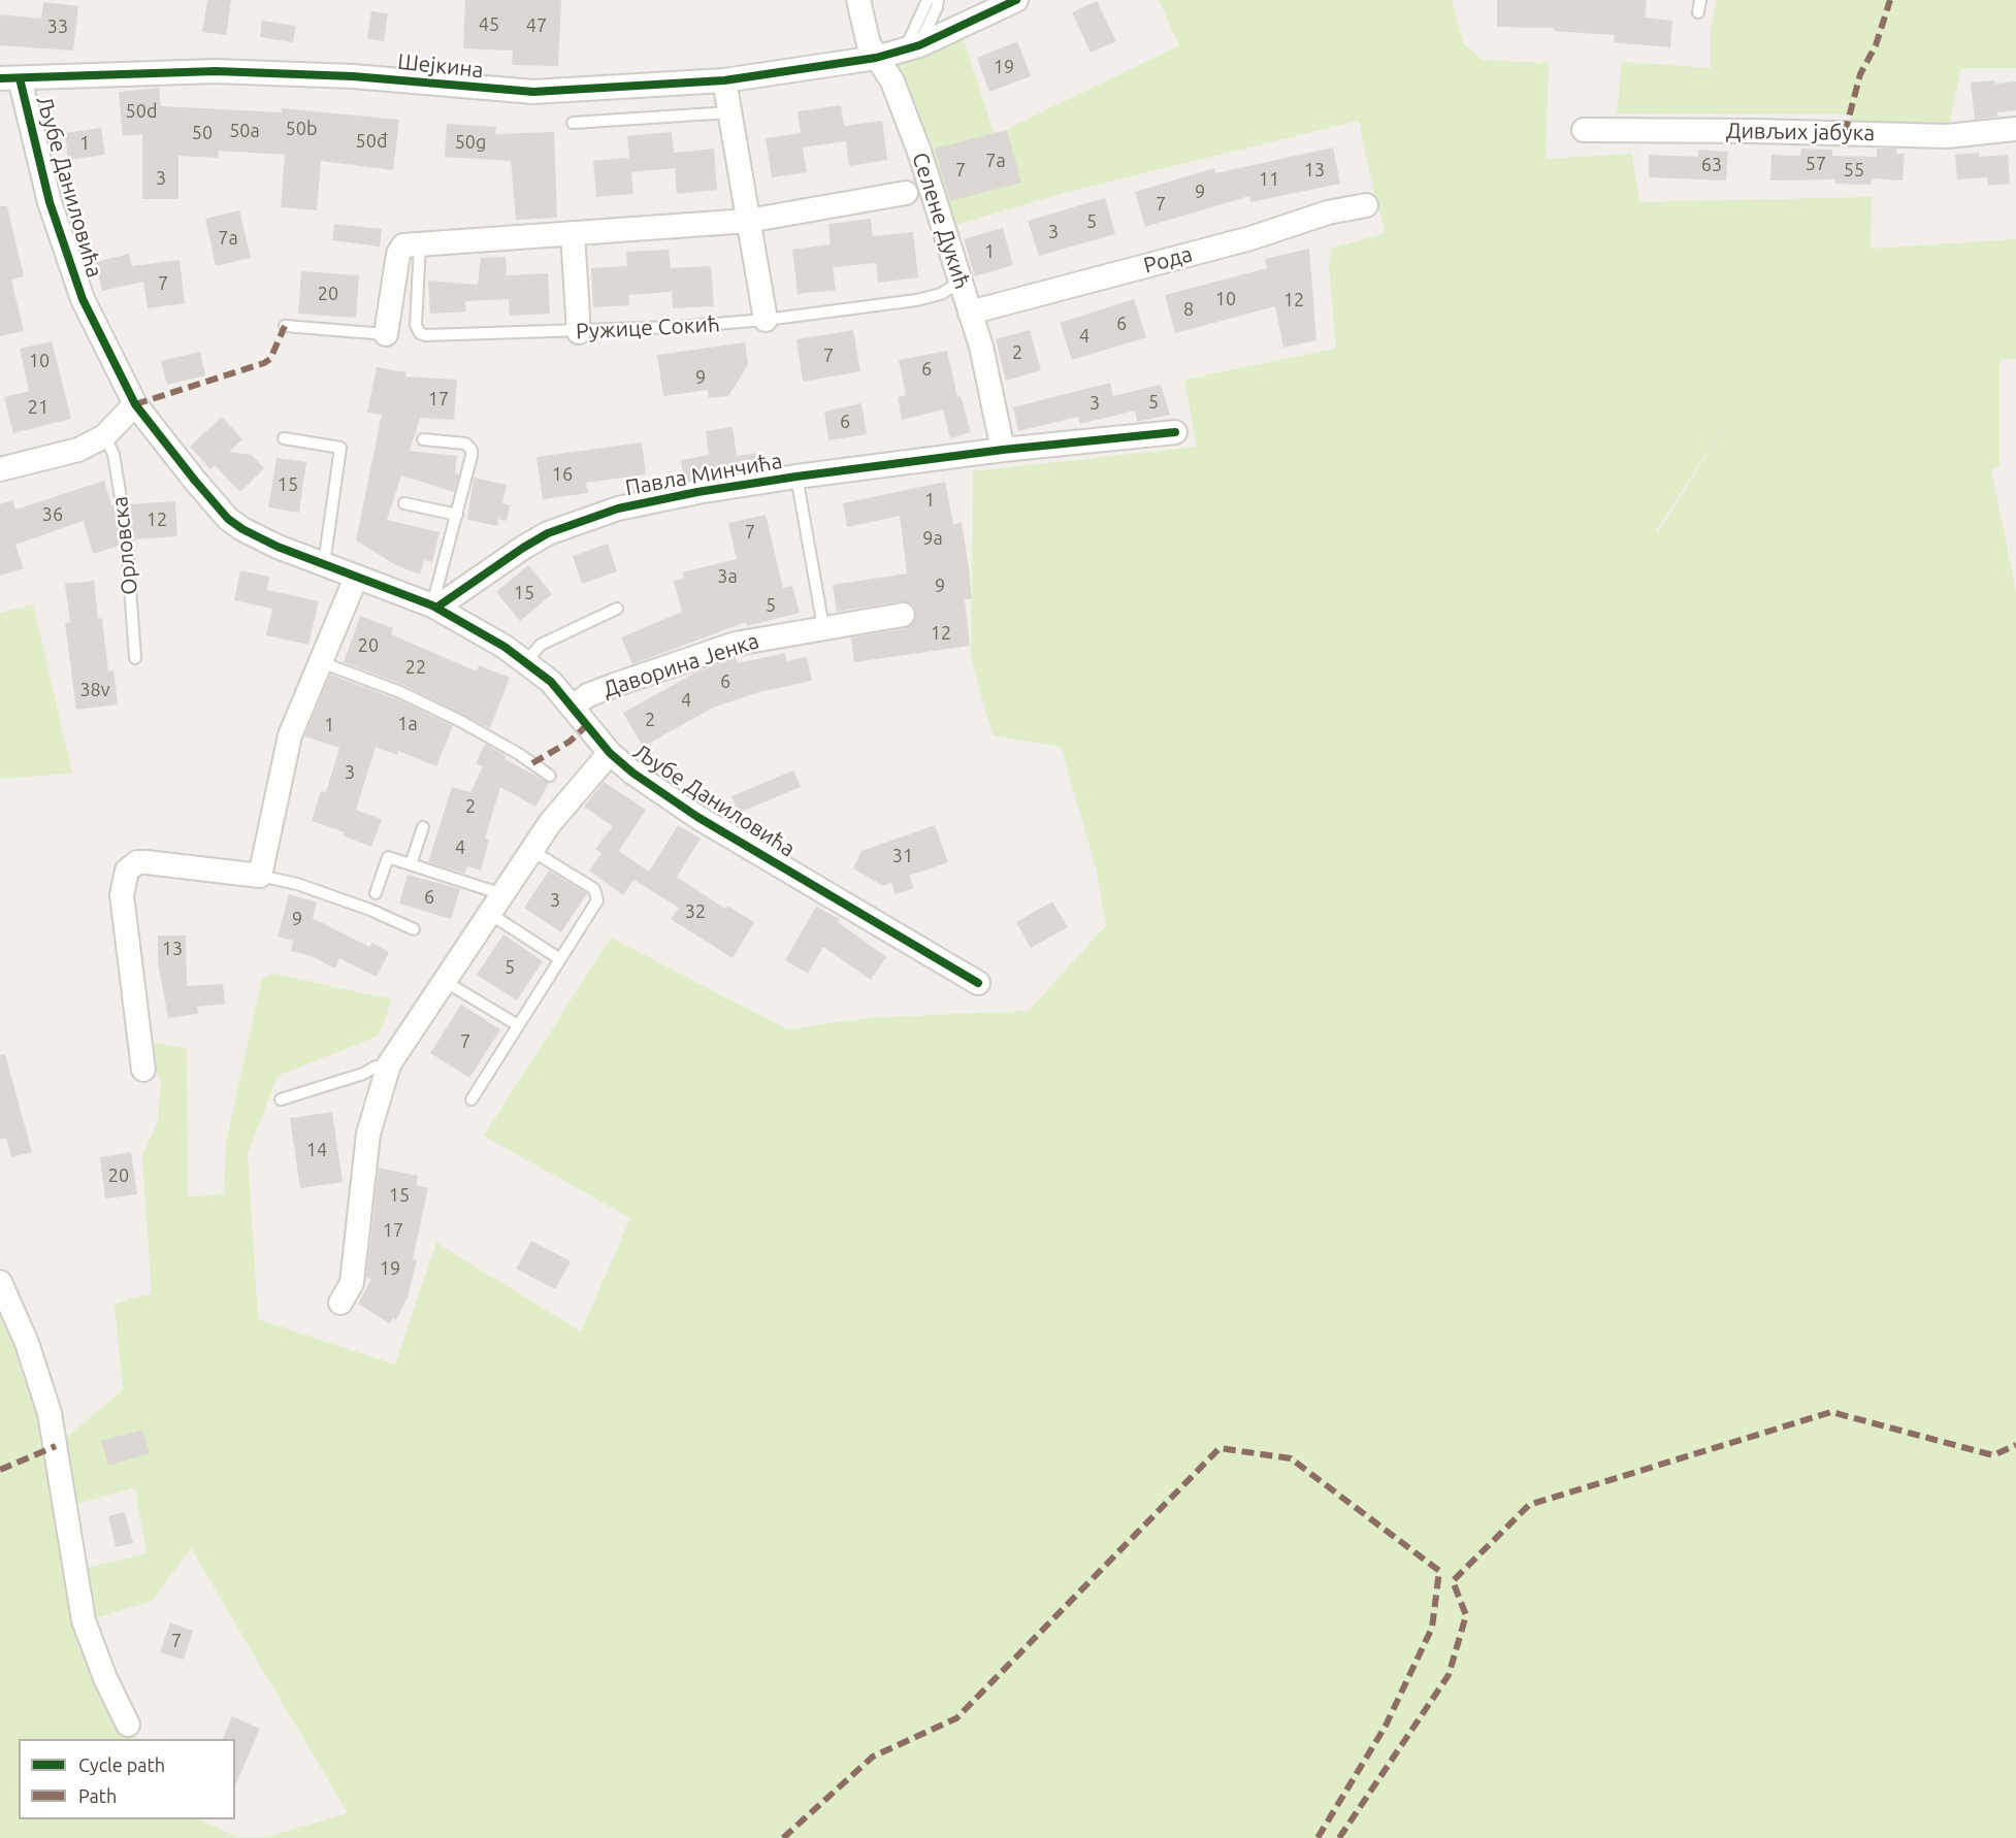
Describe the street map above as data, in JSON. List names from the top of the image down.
{
  "streets": {
    "street": [
      "Шејкина",
      "Дивљих јабука",
      "Љубе Даниловића",
      "Селене Дукић",
      "Рода",
      "Павла Минчића",
      "Даворина Јенка"
    ],
    "lane": ["Ружице Сокић", "Орловска"]
  },
  "crossings": [
    ["Шејкина", "Љубе Даниловића"],
    ["Шејкина", "Селене Дукић"],
    ["Љубе Даниловића", "Павла Минчића"],
    ["Љубе Даниловића", "Даворина Јенка"],
    ["Селене Дукић", "Рода"],
    ["Селене Дукић", "Ружице Сокић"],
    ["Селене Дукић", "Павла Минчића"]
  ],
  "house_numbers": [
    "45",
    "47",
    "33",
    "19",
    "50d",
    "50b",
    "50a",
    "50",
    "50đ",
    "50g",
    "1",
    "7a",
    "57",
    "63",
    "7",
    "13",
    "55",
    "3",
    "11",
    "9",
    "7",
    "5",
    "3",
    "7a",
    "1",
    "7",
    "20",
    "10",
    "12",
    "8",
    "6",
    "4",
    "2",
    "7",
    "10",
    "6",
    "9",
    "17",
    "5",
    "3",
    "21",
    "6",
    "16",
    "15",
    "1",
    "36",
    "12",
    "7",
    "9a",
    "3a",
    "9",
    "15",
    "5",
    "12",
    "20",
    "22",
    "6",
    "38v",
    "4",
    "2",
    "1a",
    "1",
    "3",
    "2",
    "4",
    "31",
    "6",
    "3",
    "32",
    "9",
    "13",
    "5",
    "7",
    "14",
    "20",
    "15",
    "17",
    "19",
    "7"
  ],
  "legend": ["Cycle path", "Path"]
}
